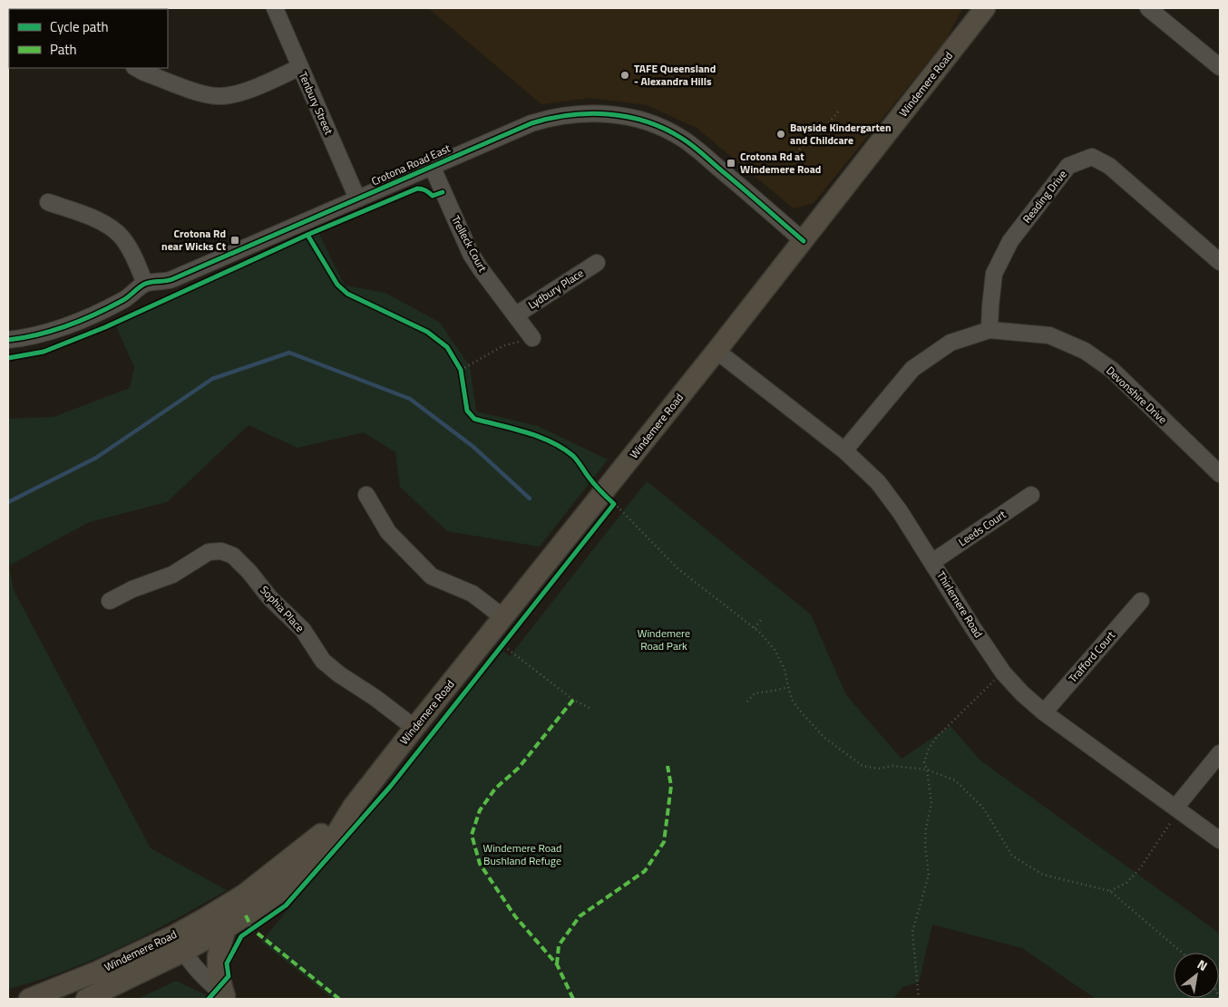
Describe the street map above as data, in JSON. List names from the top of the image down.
{
  "streets": {
    "main road": ["Windemere Road"],
    "street": [
      "Tenbury Street",
      "Crotona Road East",
      "Reading Drive",
      "Trelleck Court",
      "Lydbury Place",
      "Devonshire Drive",
      "Leeds Court",
      "Thirlemere Road",
      "Sophia Place",
      "Trafford Court"
    ]
  },
  "crossings": [
    ["Windemere Road", "Crotona Road East"],
    ["Windemere Road", "Thirlemere Road"],
    ["Windemere Road", "Sophia Place"],
    ["Tenbury Street", "Crotona Road East"],
    ["Crotona Road East", "Trelleck Court"],
    ["Reading Drive", "Devonshire Drive"],
    ["Trelleck Court", "Lydbury Place"],
    ["Devonshire Drive", "Thirlemere Road"],
    ["Leeds Court", "Thirlemere Road"],
    ["Thirlemere Road", "Trafford Court"]
  ],
  "parks": ["Windemere Road Park", "Windemere Road Bushland Refuge"],
  "places": {
    "other": ["TAFE Queensland - Alexandra Hills", "Bayside Kindergarten and Childcare"],
    "transit": ["Crotona Rd at Windemere Road", "Crotona Rd near Wicks Ct"]
  },
  "legend": ["Cycle path", "Path"],
  "north": "top right"
}
